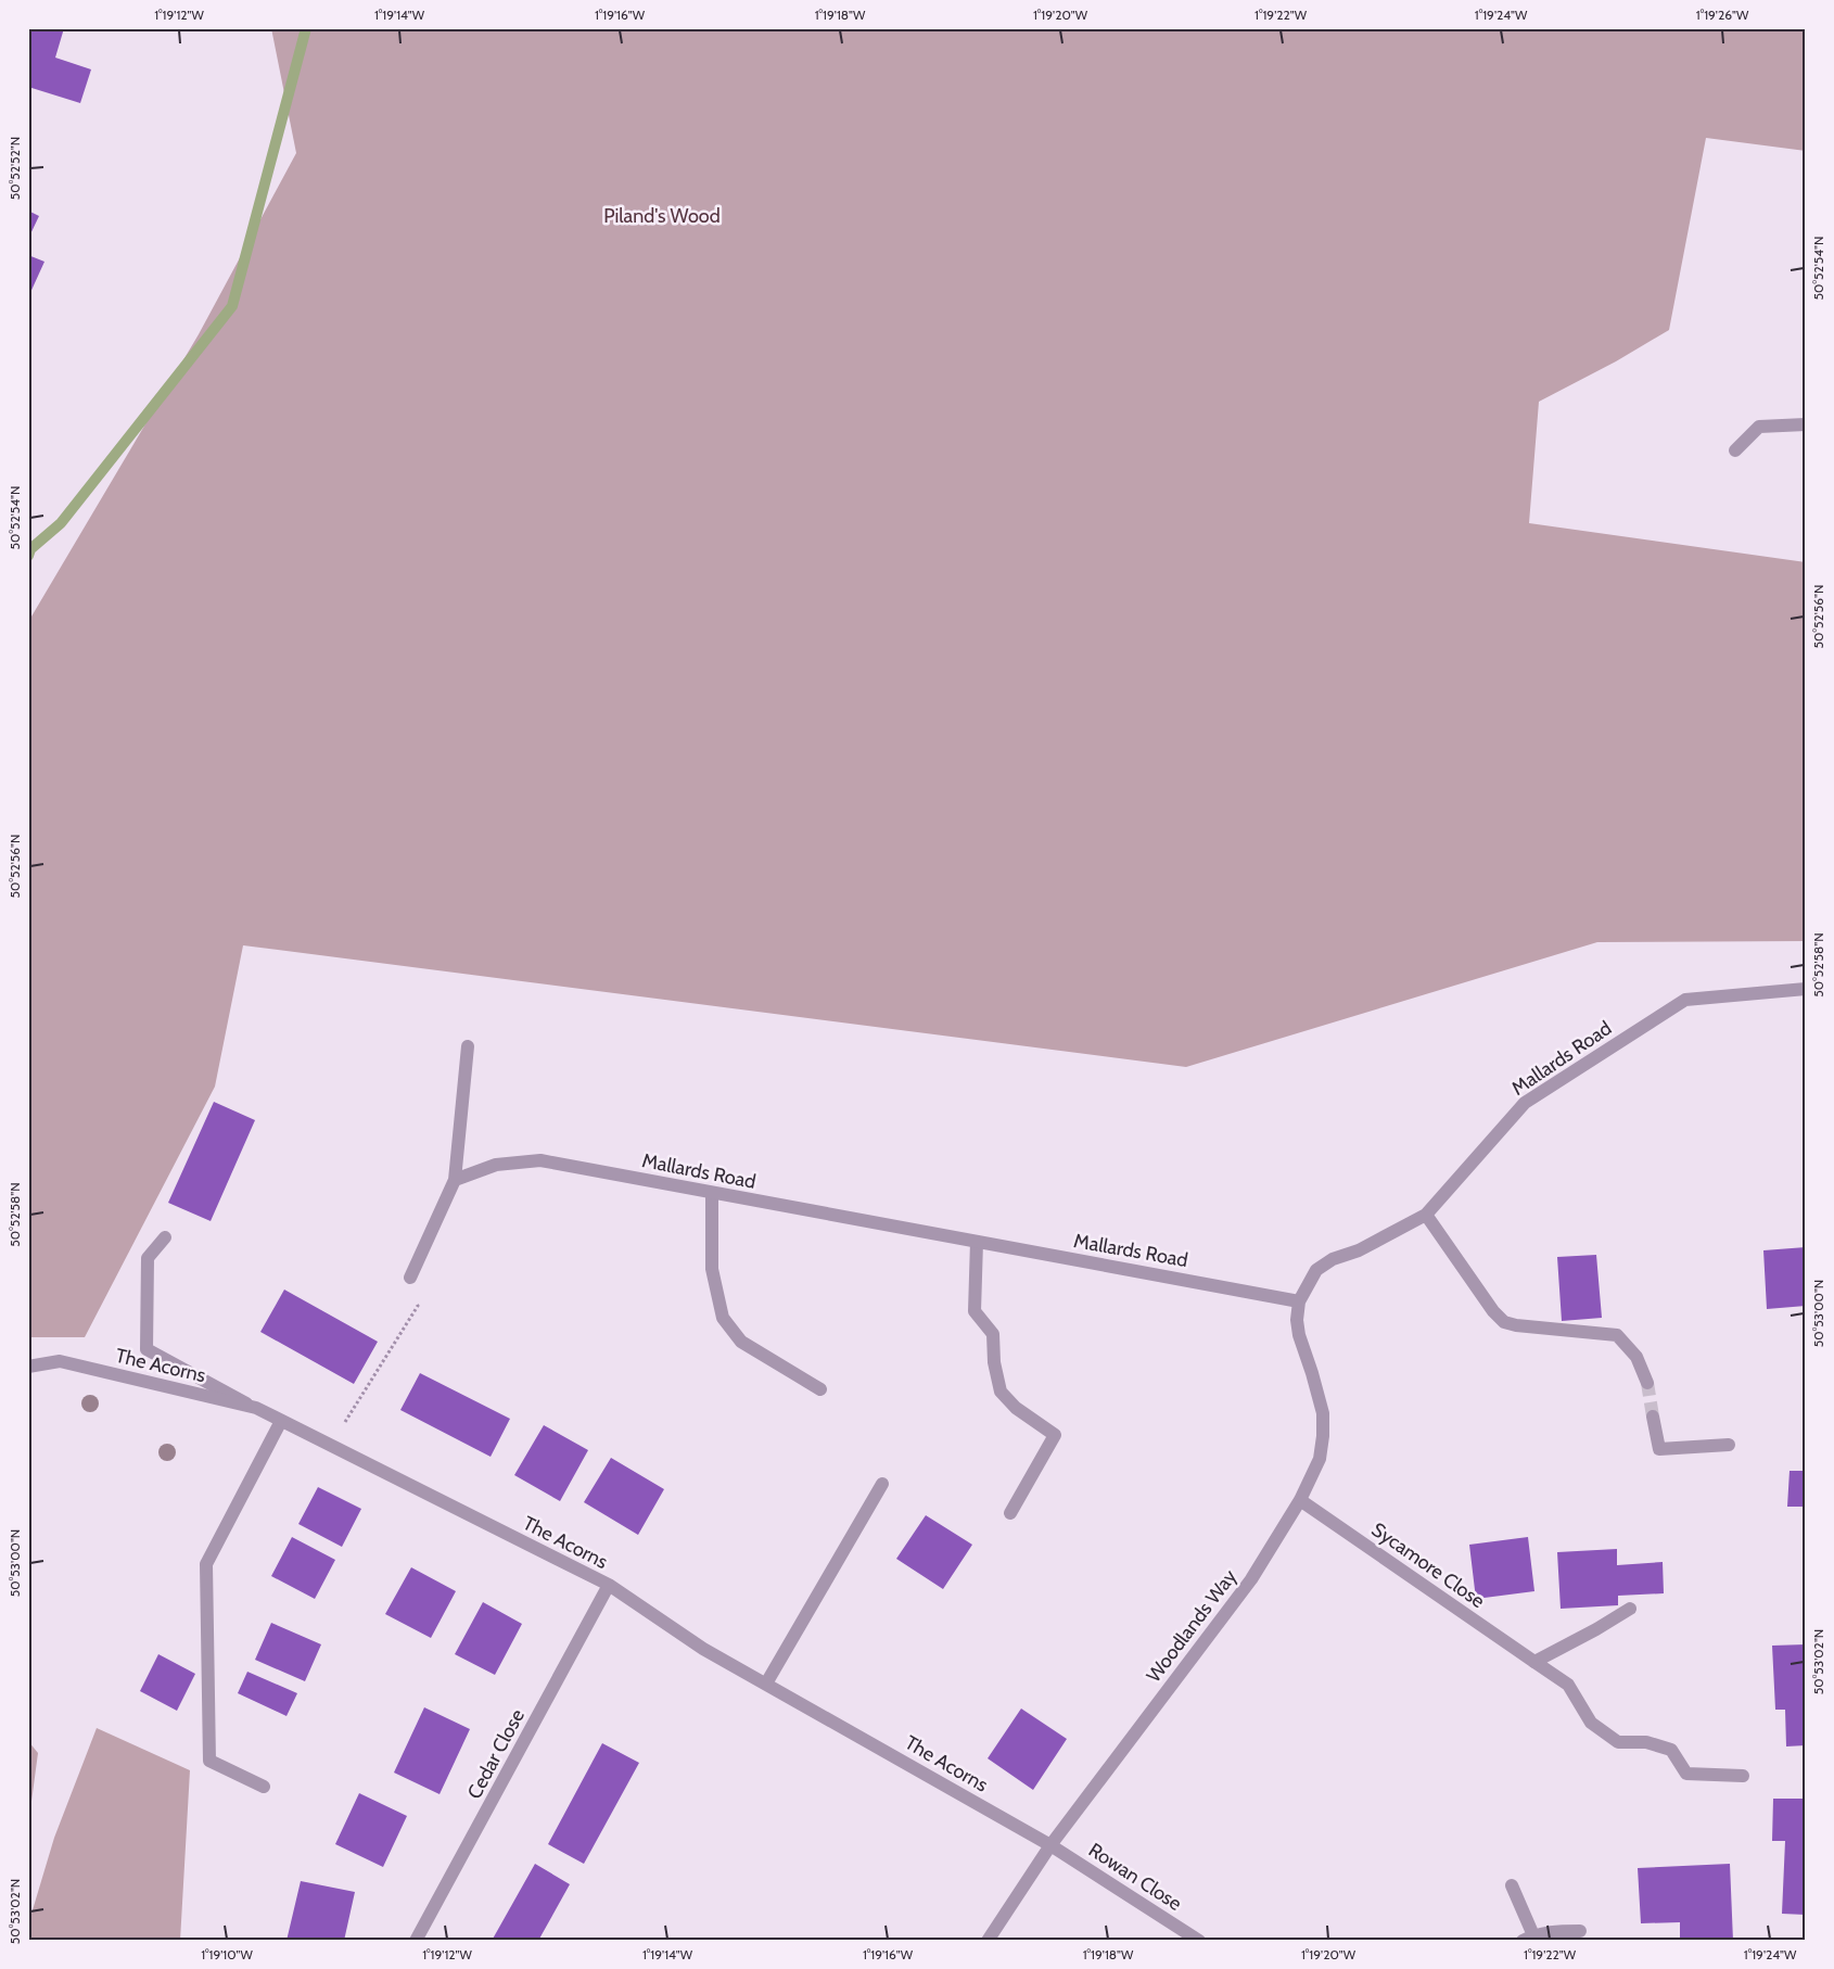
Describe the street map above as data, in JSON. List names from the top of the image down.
{
  "streets": {
    "street": [
      "Mallards Road",
      "The Acorns",
      "Sycamore Close",
      "Woodlands Way",
      "Cedar Close",
      "Rowan Close"
    ]
  },
  "crossings": [
    ["Mallards Road", "Woodlands Way"],
    ["The Acorns", "Woodlands Way"],
    ["The Acorns", "Cedar Close"],
    ["The Acorns", "Rowan Close"],
    ["Sycamore Close", "Woodlands Way"],
    ["Woodlands Way", "Rowan Close"]
  ],
  "parks": ["Piland's Wood"],
  "coordinates": [
    "1°19'12\"W",
    "1°19'14\"W",
    "1°19'16\"W",
    "1°19'18\"W",
    "1°19'20\"W",
    "1°19'22\"W",
    "1°19'24\"W",
    "1°19'26\"W",
    "50°52'52\"N",
    "50°52'54\"N",
    "50°52'56\"N",
    "50°52'58\"N",
    "50°53'00\"N",
    "50°53'02\"N",
    "1°19'10\"W"
  ]
}
